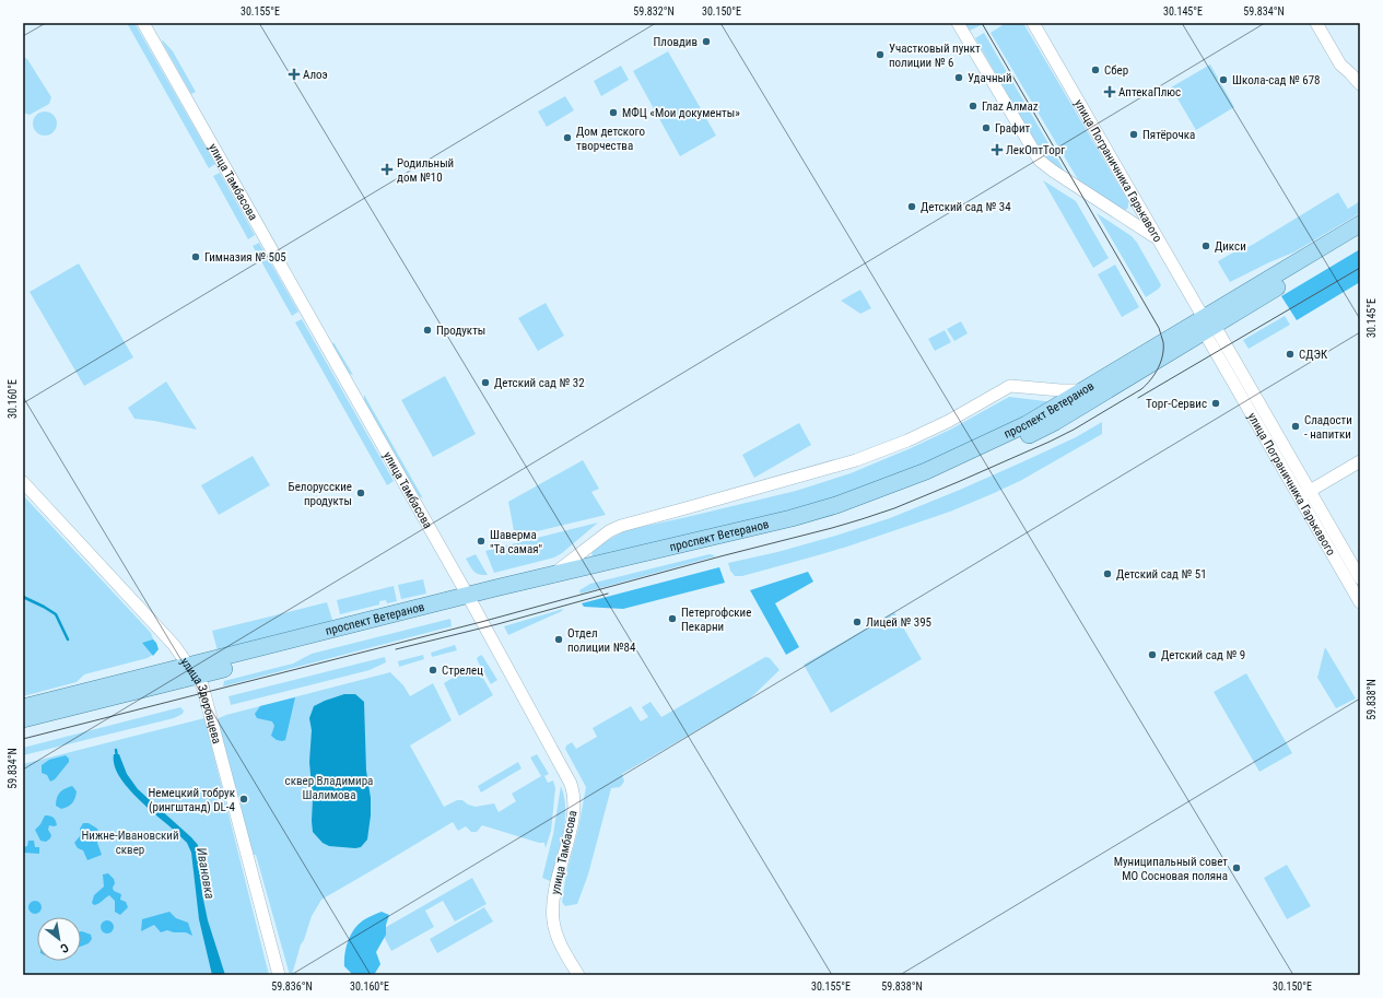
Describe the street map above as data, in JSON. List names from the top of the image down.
{
  "streets": {
    "main road": ["проспект Ветеранов"],
    "street": ["улица Пограничника Гарькавого", "улица Тамбасова", "улица Здоровцева"]
  },
  "crossings": [
    ["улица Пограничника Гарькавого", "проспект Ветеранов"],
    ["улица Тамбасова", "проспект Ветеранов"],
    ["проспект Ветеранов", "улица Здоровцева"]
  ],
  "water": ["Ивановка"],
  "parks": ["сквер Владимира Шалимова", "Нижне-Ивановский сквер"],
  "places": {
    "other": [
      "Пловдив",
      "Участковый пункт полиции № 6",
      "Сбер",
      "Удачный",
      "Школа-сад № 678",
      "Глаz Алмаz",
      "МФЦ «Мои документы»",
      "Графит",
      "Пятёрочка",
      "Дом детского творчества",
      "Детский сад № 34",
      "Дикси",
      "Гимназия № 505",
      "Продукты",
      "СДЭК",
      "Детский сад № 32",
      "Торг-Сервис",
      "Сладости - напитки",
      "Белорусские продукты",
      "Шаверма \"Та самая\"",
      "Детский сад № 51",
      "Петергофские Пекарни",
      "Лицей № 395",
      "Отдел полиции №84",
      "Детский сад № 9",
      "Стрелец",
      "Немецкий тобрук (рингштанд) DL-4",
      "Муниципальный совет МО Сосновая поляна"
    ],
    "health": [
      "Алоэ",
      "АптекаПлюс",
      "ЛекОптТорг",
      "Родильный дом №10"
    ]
  },
  "north": "bottom right",
  "coordinates": [
    "30.155°E",
    "59.832°N",
    "30.150°E",
    "30.145°E",
    "59.834°N",
    "30.160°E",
    "59.838°N",
    "59.836°N"
  ]
}
